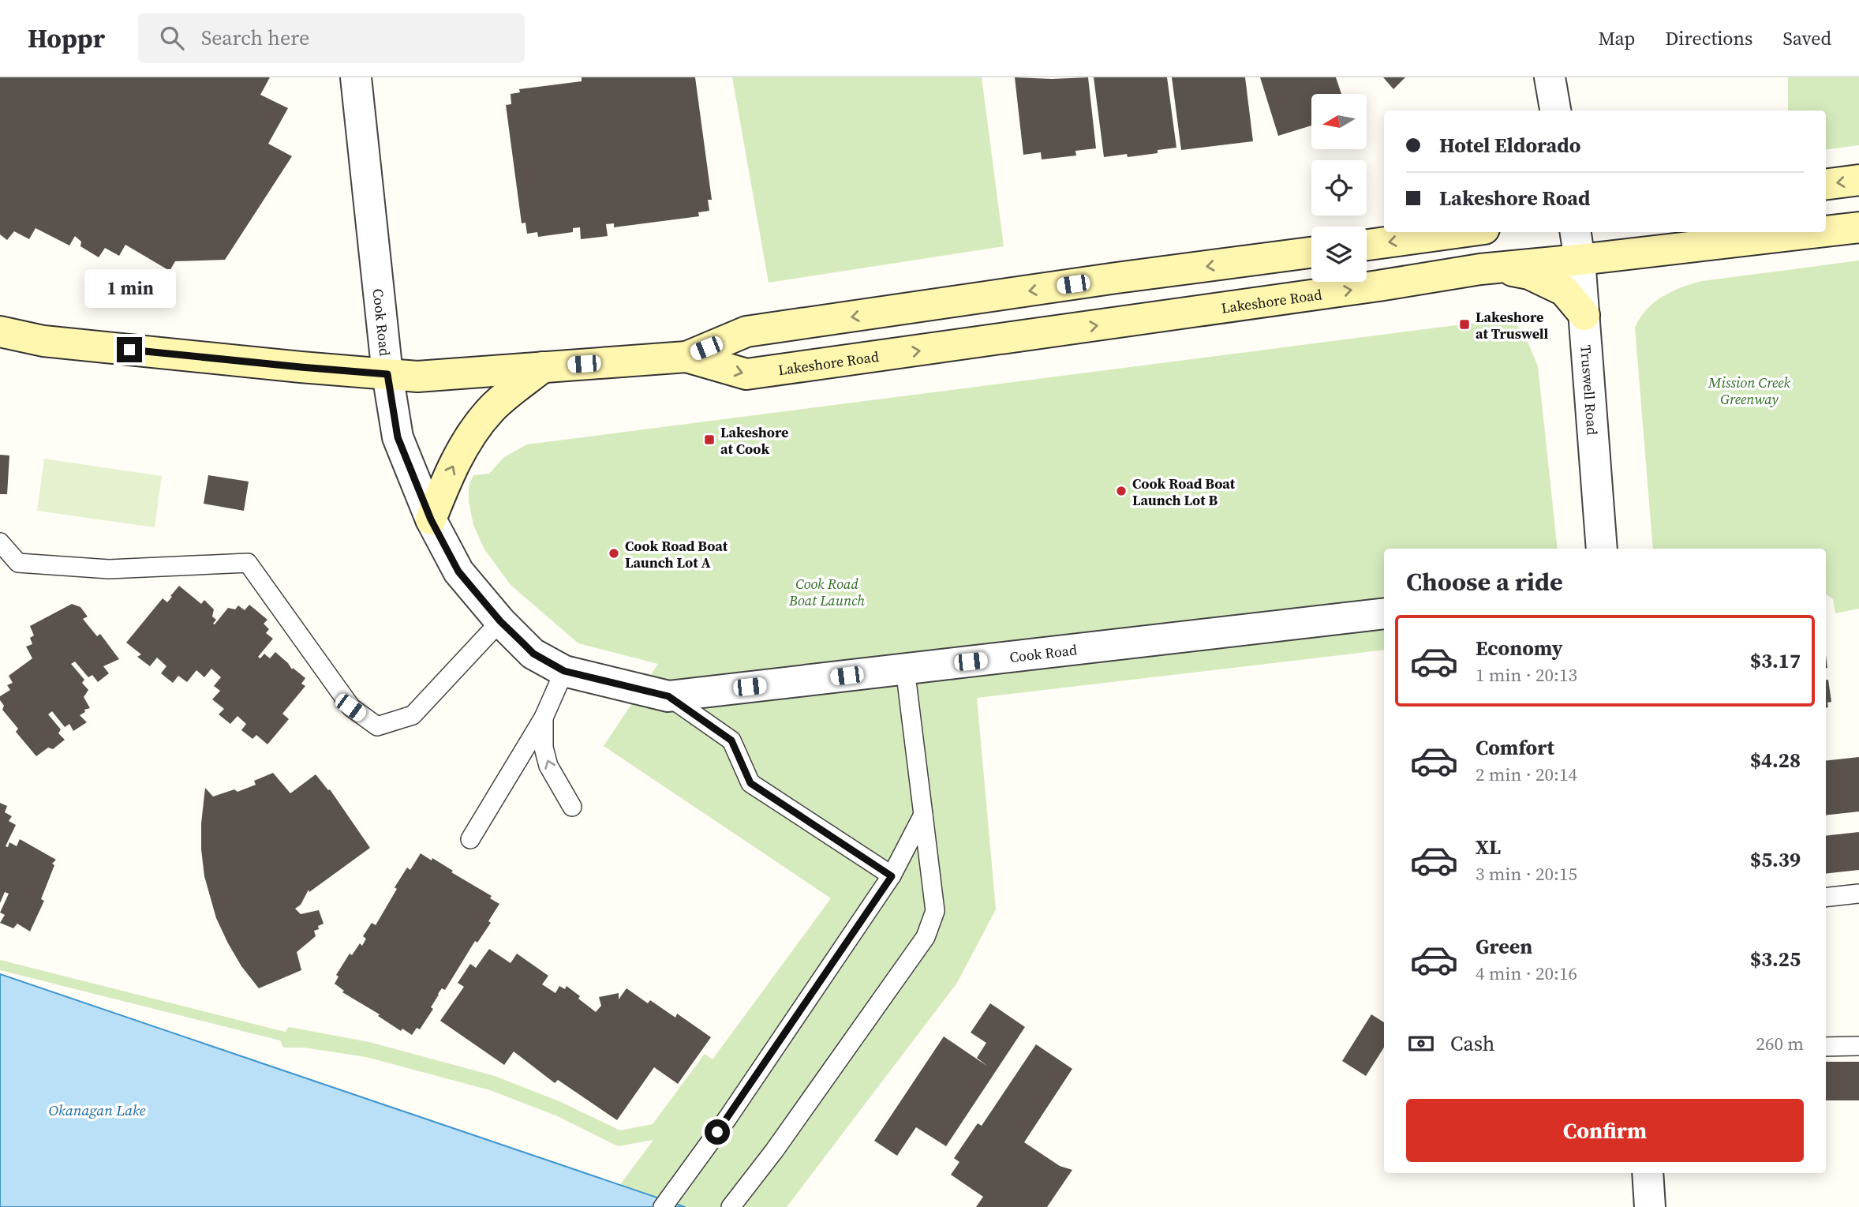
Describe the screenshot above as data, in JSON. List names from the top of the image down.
{
  "streets": {
    "main road": ["Lakeshore Road"],
    "street": ["Cook Road", "Truswell Road"]
  },
  "crossings": [
    ["Lakeshore Road", "Cook Road"],
    ["Lakeshore Road", "Truswell Road"]
  ],
  "water": ["Okanagan Lake"],
  "parks": ["Mission Creek Greenway", "Cook Road Boat Launch"],
  "places": {
    "transit": ["Lakeshore at Truswell", "Lakeshore at Cook"],
    "other": ["Cook Road Boat Launch Lot B", "Cook Road Boat Launch Lot A"]
  },
  "north": "left",
  "page": {
    "header": "Hoppr",
    "search": "Search here",
    "nav": ["Map", "Directions", "Saved"],
    "banner": ["Hotel Eldorado", "Lakeshore Road"],
    "bubble": "1 min",
    "heading": "Choose a ride",
    "list": [
      {
        "name": "Economy",
        "note": "1 min · 20:13",
        "value": "$3.17"
      },
      {
        "name": "Comfort",
        "note": "2 min · 20:14",
        "value": "$4.28"
      },
      {
        "name": "XL",
        "note": "3 min · 20:15",
        "value": "$5.39"
      },
      {
        "name": "Green",
        "note": "4 min · 20:16",
        "value": "$3.25"
      }
    ],
    "pay": ["Cash", "260 m"],
    "buttons": "Confirm"
  }
}
